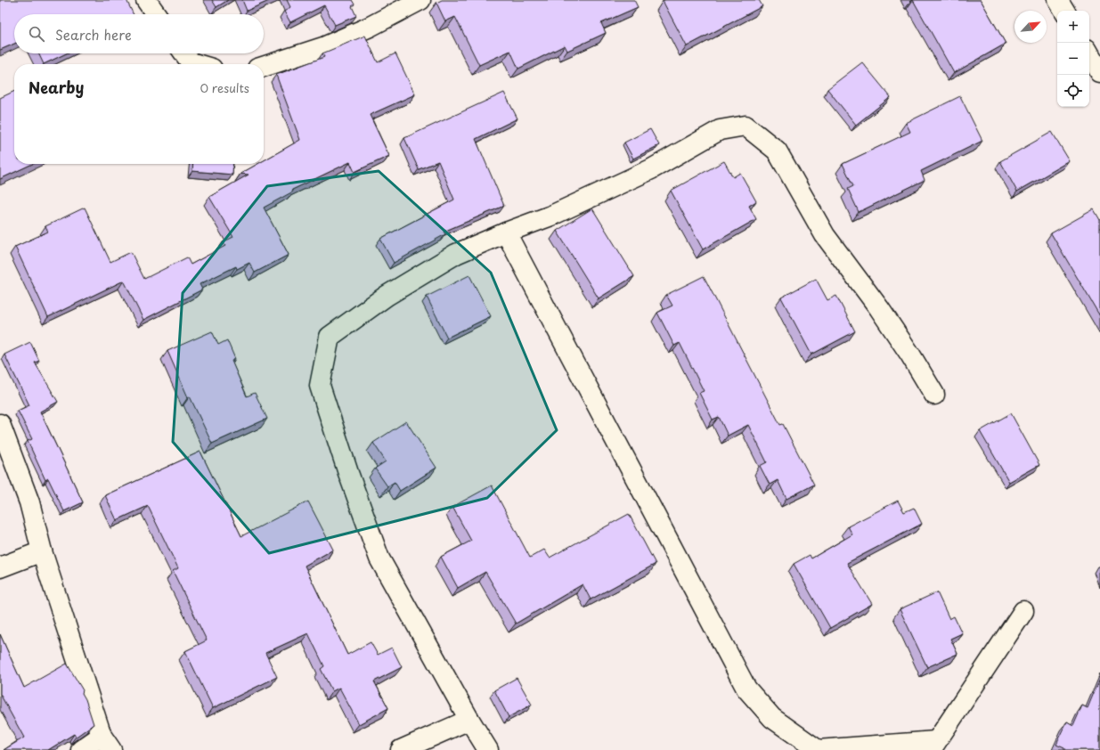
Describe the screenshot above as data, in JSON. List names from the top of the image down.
{
  "north": "top right",
  "page": {
    "map_buttons": ["+", "−"],
    "search": "Search here",
    "heading": ["Nearby", "0 results"]
  }
}
